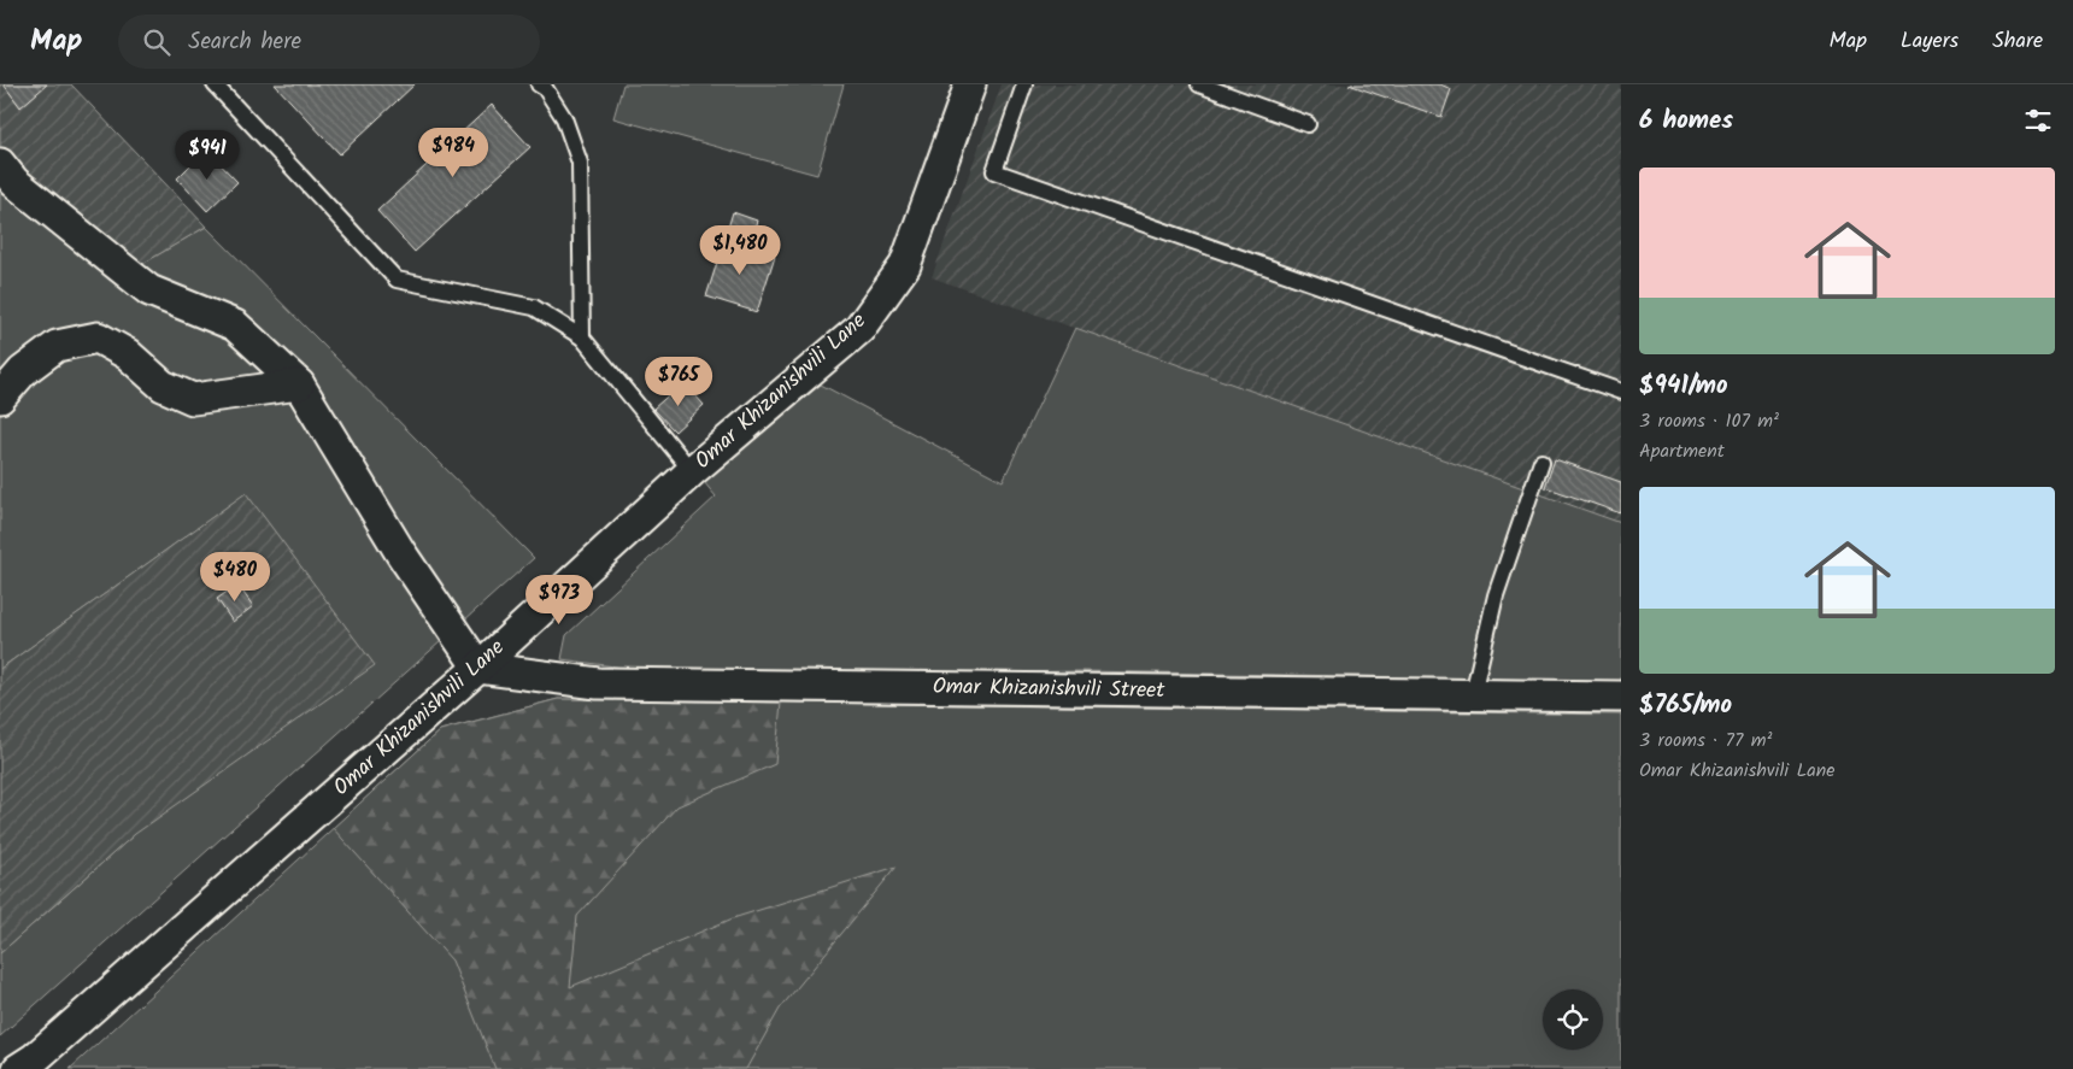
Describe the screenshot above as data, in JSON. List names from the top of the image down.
{
  "streets": {
    "street": ["Omar Khizanishvili Lane", "Omar Khizanishvili Street"]
  },
  "crossings": [
    ["Omar Khizanishvili Lane", "Omar Khizanishvili Street"]
  ],
  "page": {
    "header": "Map",
    "search": "Search here",
    "nav": ["Map", "Layers", "Share"],
    "heading": "6 homes",
    "price": [
      "$984",
      "$941",
      "$1,480",
      "$765",
      "$480",
      "$973"
    ],
    "list": [
      {
        "name": "$941/mo",
        "note": "3 rooms · 107 m² · Apartment"
      },
      {
        "name": "$765/mo",
        "note": "3 rooms · 77 m² · Omar Khizanishvili Lane"
      }
    ]
  }
}
